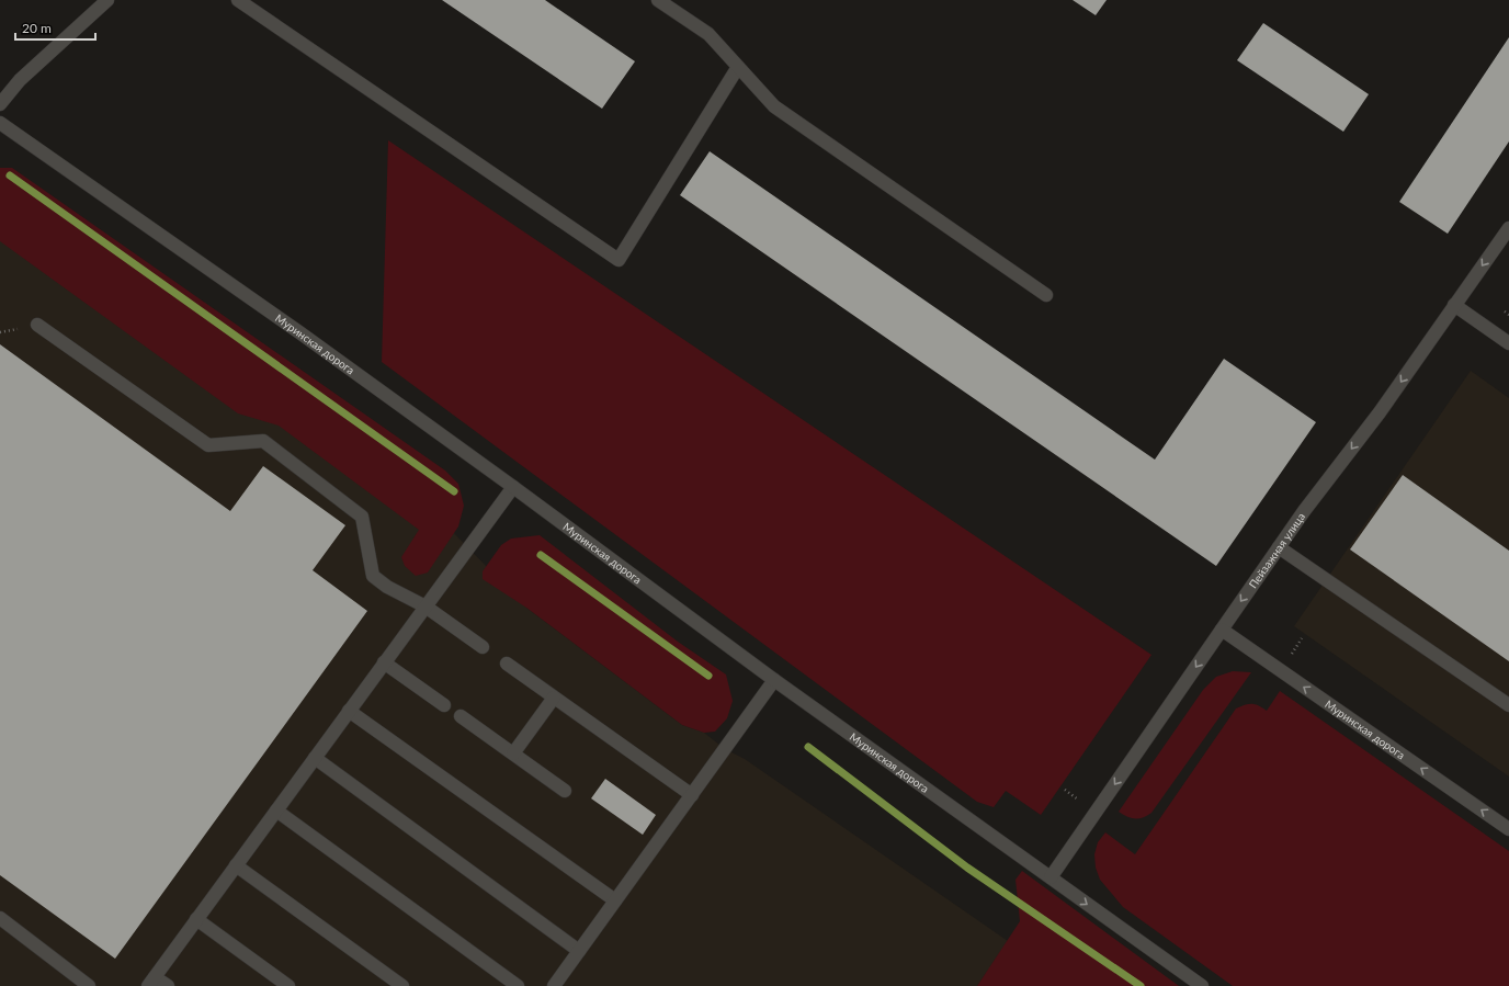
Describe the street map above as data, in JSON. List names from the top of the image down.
{
  "streets": {
    "street": ["Муринская дорога", "Пейзажная улица"]
  },
  "crossings": [
    ["Муринская дорога", "Пейзажная улица"]
  ],
  "one_way": ["Пейзажная улица"],
  "scale_bar": "20 m"
}
